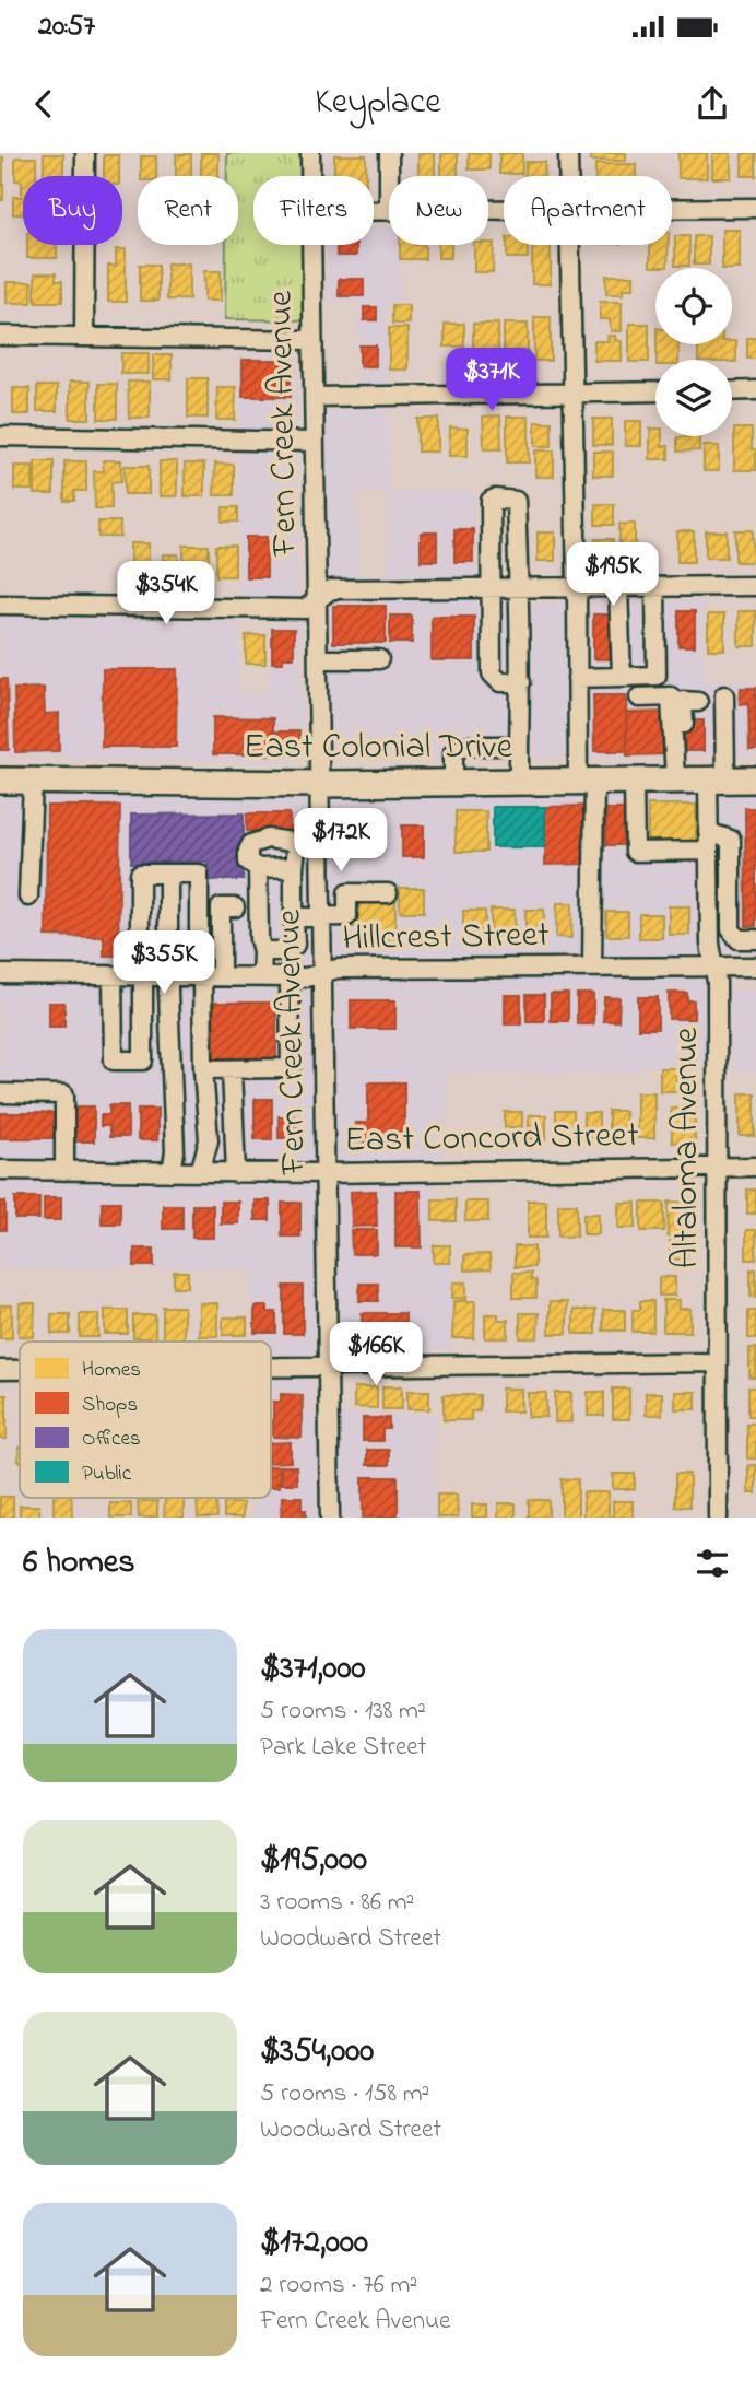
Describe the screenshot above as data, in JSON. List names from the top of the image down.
{
  "streets": {
    "highway": ["East Colonial Drive"],
    "street": [
      "Fern Creek Avenue",
      "Hillcrest Street",
      "East Concord Street",
      "Altaloma Avenue"
    ]
  },
  "crossings": [
    ["Fern Creek Avenue", "East Colonial Drive"],
    ["Fern Creek Avenue", "Hillcrest Street"],
    ["Fern Creek Avenue", "East Concord Street"],
    ["East Colonial Drive", "Altaloma Avenue"],
    ["Hillcrest Street", "Altaloma Avenue"],
    ["East Concord Street", "Altaloma Avenue"]
  ],
  "legend": [
    "Homes",
    "Shops",
    "Offices",
    "Public"
  ],
  "page": {
    "status": "20:57",
    "header": "Keyplace",
    "chip": [
      "Buy",
      "Rent",
      "Filters",
      "New",
      "Apartment"
    ],
    "price": [
      "$371K",
      "$195K",
      "$354K",
      "$172K",
      "$355K",
      "$166K"
    ],
    "heading": "6 homes",
    "list": [
      {
        "name": "$371,000",
        "note": "5 rooms · 138 m² · Park Lake Street"
      },
      {
        "name": "$195,000",
        "note": "3 rooms · 86 m² · Woodward Street"
      },
      {
        "name": "$354,000",
        "note": "5 rooms · 158 m² · Woodward Street"
      },
      {
        "name": "$172,000",
        "note": "2 rooms · 76 m² · Fern Creek Avenue"
      }
    ]
  }
}
